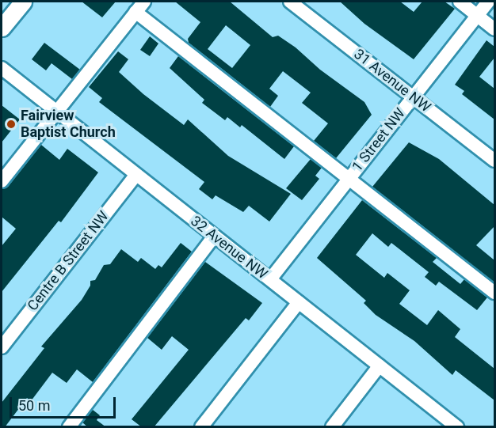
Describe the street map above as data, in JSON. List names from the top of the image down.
{
  "streets": {
    "street": [
      "31 Avenue NW",
      "1 Street NW",
      "32 Avenue NW",
      "Centre B Street NW"
    ]
  },
  "crossings": [
    ["31 Avenue NW", "1 Street NW"],
    ["1 Street NW", "32 Avenue NW"],
    ["32 Avenue NW", "Centre B Street NW"]
  ],
  "places": ["Fairview Baptist Church"],
  "scale_bar": "50 m"
}
